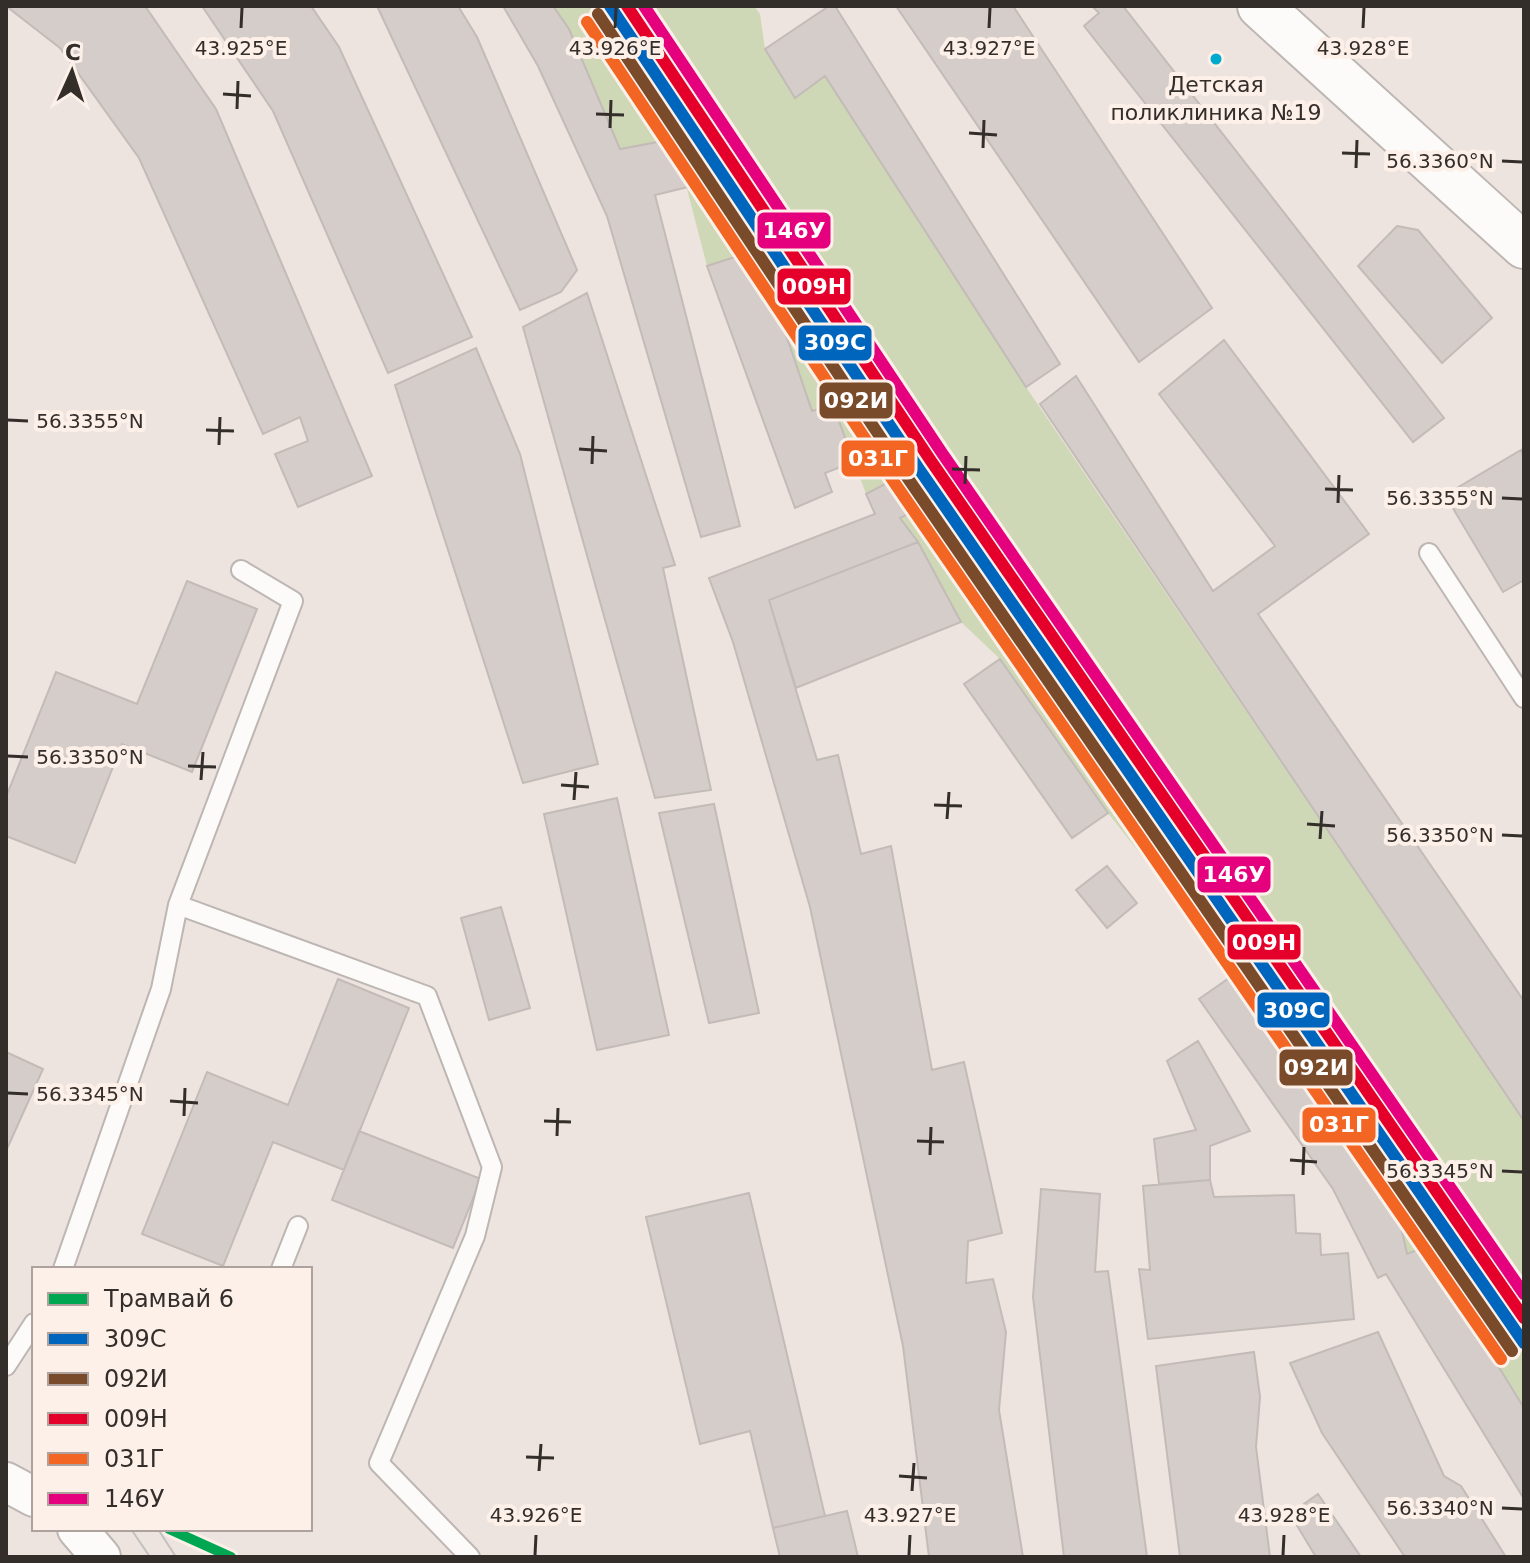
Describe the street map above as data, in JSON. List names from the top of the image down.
{
  "places": ["Детская поликлиника №19"],
  "lines": [
    "transit line 309С",
    "transit line 009Н",
    "transit line 146У",
    "transit line 092И",
    "transit line 031Г",
    "tram line 6"
  ],
  "legend": [
    "Трамвай 6",
    "309С",
    "092И",
    "009Н",
    "031Г",
    "146У"
  ],
  "north": "top",
  "coordinates": [
    "43.925°E",
    "43.926°E",
    "43.927°E",
    "43.928°E",
    "56.3360°N",
    "56.3355°N",
    "56.3350°N",
    "56.3345°N",
    "56.3340°N"
  ]
}
